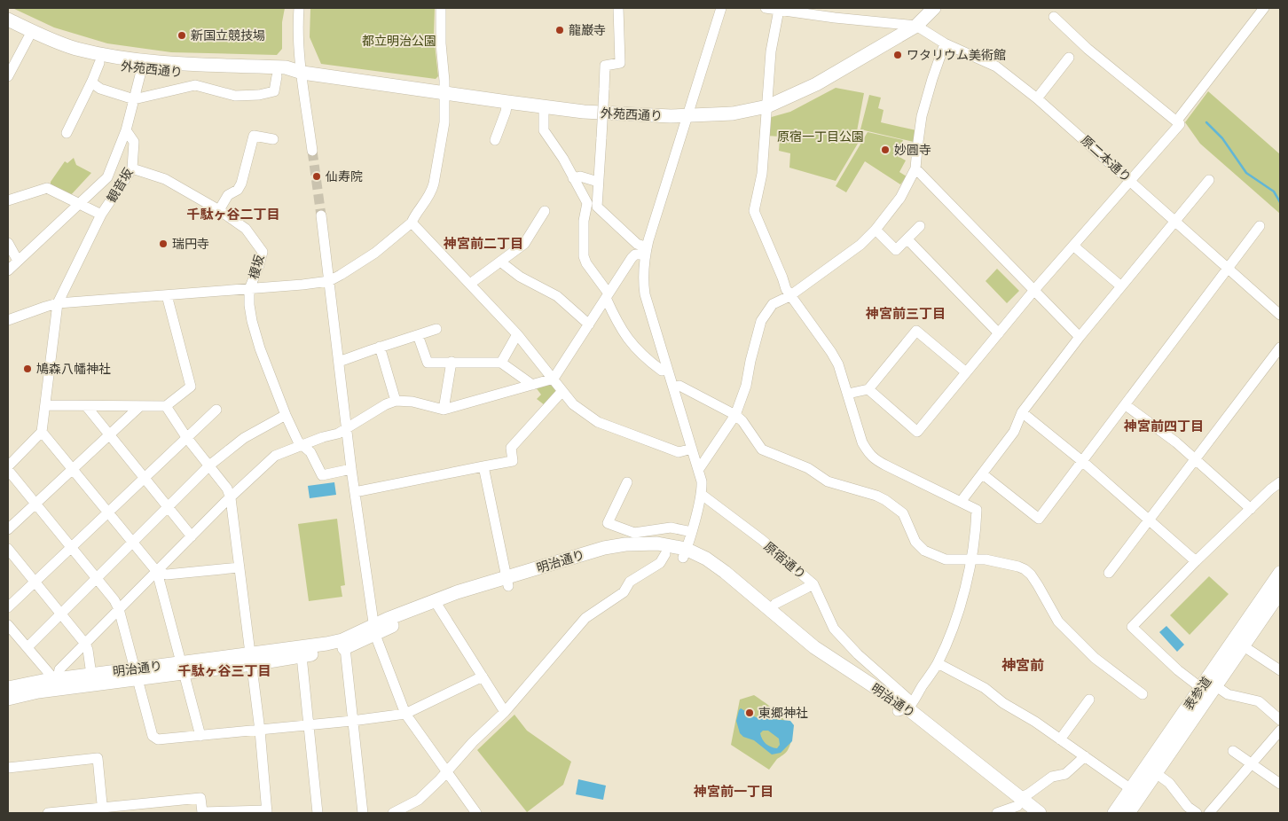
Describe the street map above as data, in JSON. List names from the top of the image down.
{
  "streets": {
    "main road": ["外苑西通り", "明治通り", "表参道"],
    "street": [
      "原二本通り",
      "観音坂",
      "榎坂",
      "原宿通り"
    ]
  },
  "crossings": [
    ["外苑西通り", "原二本通り"],
    ["原宿通り", "明治通り"]
  ],
  "districts": [
    "千駄ヶ谷二丁目",
    "神宮前二丁目",
    "神宮前三丁目",
    "神宮前四丁目",
    "神宮前",
    "千駄ヶ谷三丁目",
    "神宮前一丁目"
  ],
  "parks": ["都立明治公園", "原宿一丁目公園"],
  "places": [
    "龍巌寺",
    "新国立競技場",
    "ワタリウム美術館",
    "妙圓寺",
    "仙寿院",
    "瑞円寺",
    "鳩森八幡神社",
    "東郷神社"
  ]
}
